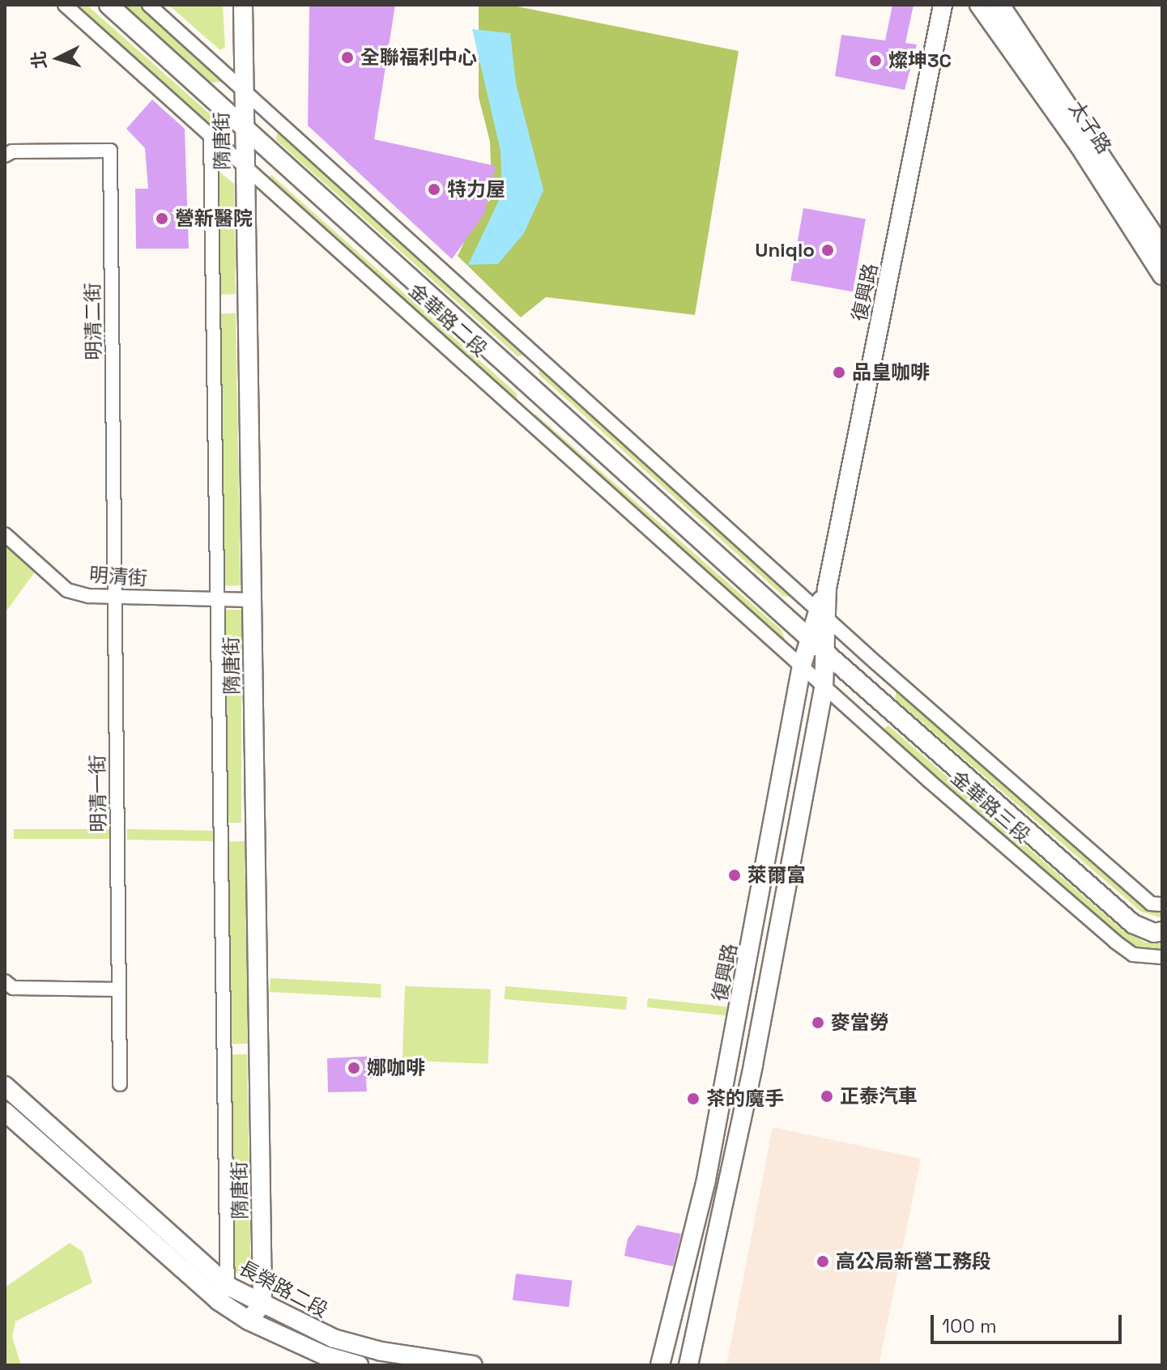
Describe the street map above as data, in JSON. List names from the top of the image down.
{
  "streets": {
    "street": [
      "太子路",
      "隋唐街",
      "復興路",
      "金華路二段",
      "明清二街",
      "明清街",
      "明清一街",
      "金華路三段",
      "長榮路二段"
    ]
  },
  "crossings": [
    ["隋唐街", "金華路二段"],
    ["隋唐街", "明清街"],
    ["隋唐街", "長榮路二段"],
    ["復興路", "金華路二段"],
    ["復興路", "金華路三段"],
    ["金華路二段", "金華路三段"],
    ["明清二街", "明清街"],
    ["明清二街", "明清一街"],
    ["明清街", "明清一街"]
  ],
  "places": [
    "全聯福利中心",
    "燦坤3C",
    "特力屋",
    "營新醫院",
    "Uniqlo",
    "品皇咖啡",
    "萊爾富",
    "麥當勞",
    "娜咖啡",
    "正泰汽車",
    "茶的魔手",
    "高公局新營工務段"
  ],
  "scale_bar": "100 m",
  "north": "left"
}
